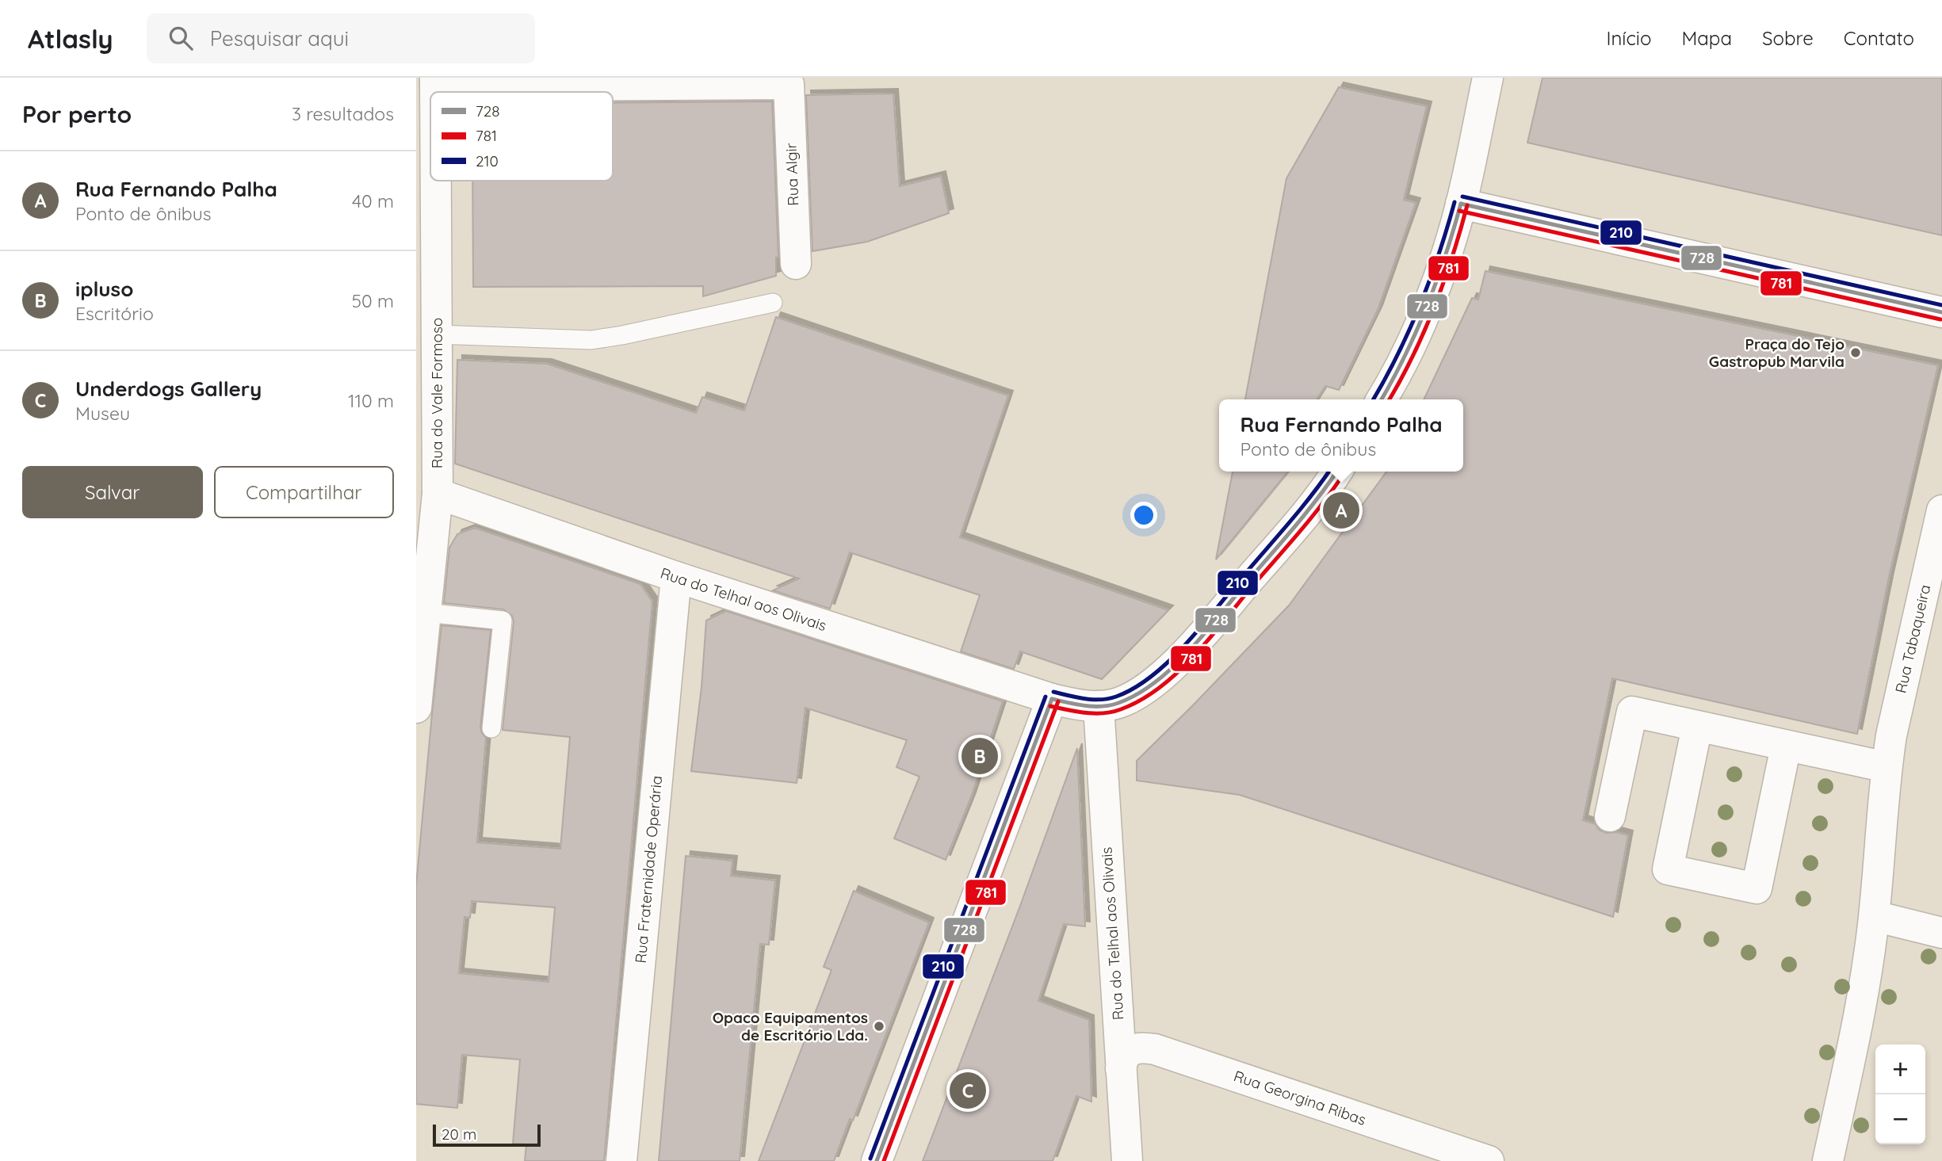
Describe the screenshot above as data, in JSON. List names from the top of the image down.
{
  "streets": {
    "street": [
      "Rua Algir",
      "Rua do Vale Formoso",
      "Rua do Telhal aos Olivais",
      "Rua Tabaqueira",
      "Rua Fraternidade Operária",
      "Rua Georgina Ribas"
    ]
  },
  "crossings": [
    ["Rua do Vale Formoso", "Rua do Telhal aos Olivais"],
    ["Rua do Telhal aos Olivais", "Rua Fraternidade Operária"],
    ["Rua do Telhal aos Olivais", "Rua Georgina Ribas"]
  ],
  "places": ["Praça do Tejo Gastropub Marvila", "Opaco Equipamentos de Escritório Lda."],
  "lines": ["transit line 210", "transit line 728", "transit line 781"],
  "legend": ["728", "781", "210"],
  "scale_bar": "20 m",
  "page": {
    "header": "Atlasly",
    "search": "Pesquisar aqui",
    "nav": [
      "Início",
      "Mapa",
      "Sobre",
      "Contato"
    ],
    "heading": ["Por perto", "3 resultados"],
    "list": [
      {
        "mark": "A",
        "name": "Rua Fernando Palha",
        "note": "Ponto de ônibus",
        "value": "40 m"
      },
      {
        "mark": "B",
        "name": "ipluso",
        "note": "Escritório",
        "value": "50 m"
      },
      {
        "mark": "C",
        "name": "Underdogs Gallery",
        "note": "Museu",
        "value": "110 m"
      }
    ],
    "popup": ["Rua Fernando Palha", "Ponto de ônibus"],
    "buttons": ["Salvar", "Compartilhar"],
    "pins": ["A", "B", "C"],
    "map_buttons": ["+", "−"],
    "scale": "20 m"
  }
}
